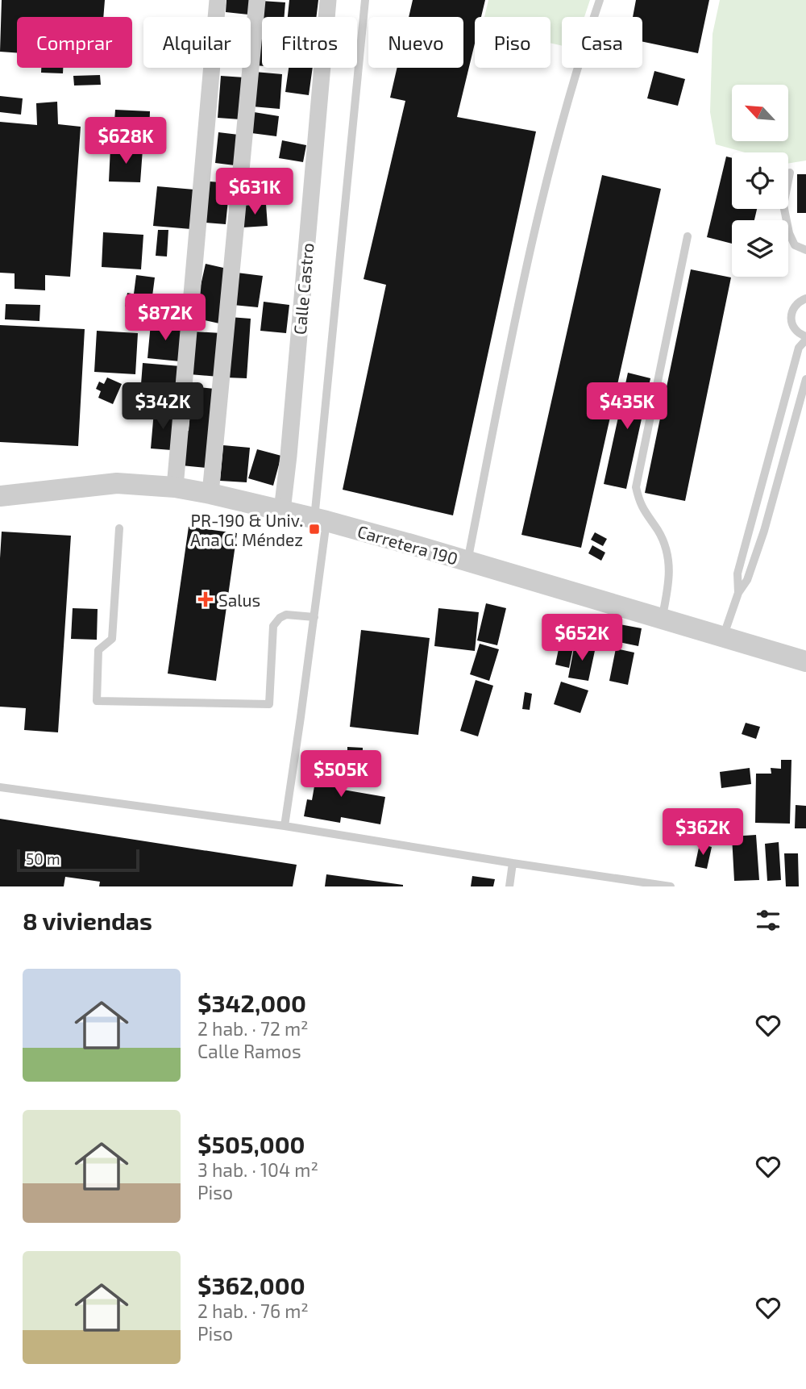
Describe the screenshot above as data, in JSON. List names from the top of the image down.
{
  "streets": {
    "street": ["Calle Castro", "Carretera 190"]
  },
  "crossings": [
    ["Calle Castro", "Carretera 190"]
  ],
  "places": {
    "transit": ["PR-190 & Univ. Ana G. Méndez"],
    "health": ["Salus"]
  },
  "scale_bar": "50 m",
  "north": "top left",
  "page": {
    "chip": [
      "Comprar",
      "Alquilar",
      "Filtros",
      "Nuevo",
      "Piso",
      "Casa"
    ],
    "price": [
      "$628K",
      "$631K",
      "$872K",
      "$342K",
      "$435K",
      "$652K",
      "$505K",
      "$362K"
    ],
    "scale": "50 m",
    "heading": "8 viviendas",
    "list": [
      {
        "name": "$342,000",
        "note": "2 hab. · 72 m² · Calle Ramos"
      },
      {
        "name": "$505,000",
        "note": "3 hab. · 104 m² · Piso"
      },
      {
        "name": "$362,000",
        "note": "2 hab. · 76 m² · Piso"
      }
    ]
  }
}
